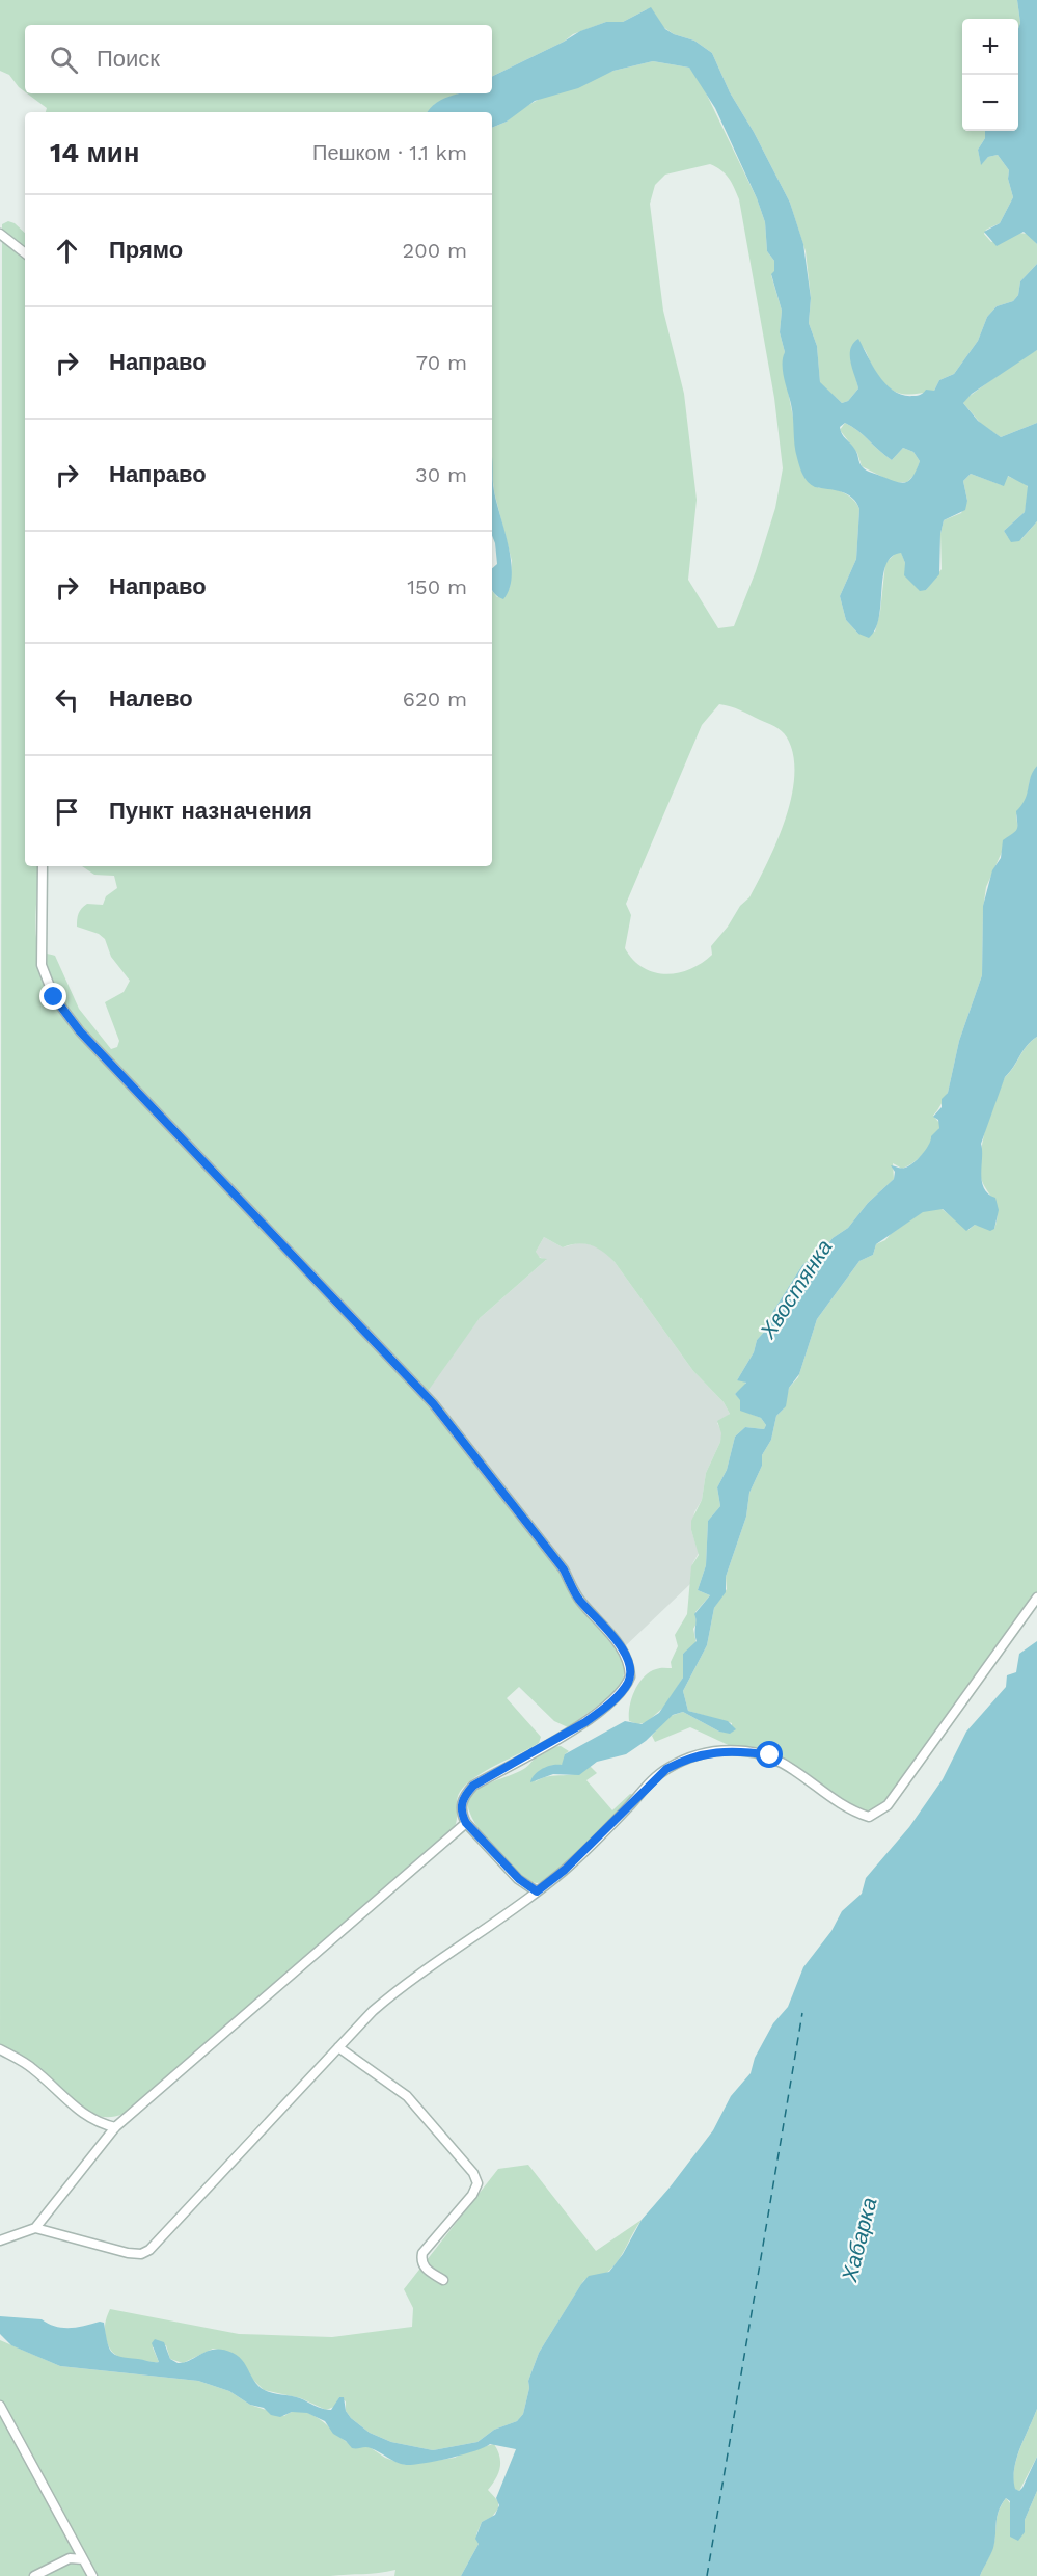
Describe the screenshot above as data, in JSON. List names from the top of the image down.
{
  "water": ["Хвостянка", "Хабарка"],
  "page": {
    "map_buttons": ["+", "−"],
    "search": "Поиск",
    "heading": ["14 мин", "Пешком · 1.1 km"],
    "list": [
      ["Прямо", "200 m"],
      ["Направо", "70 m"],
      ["Направо", "30 m"],
      ["Направо", "150 m"],
      ["Налево", "620 m"],
      "Пункт назначения"
    ]
  }
}
